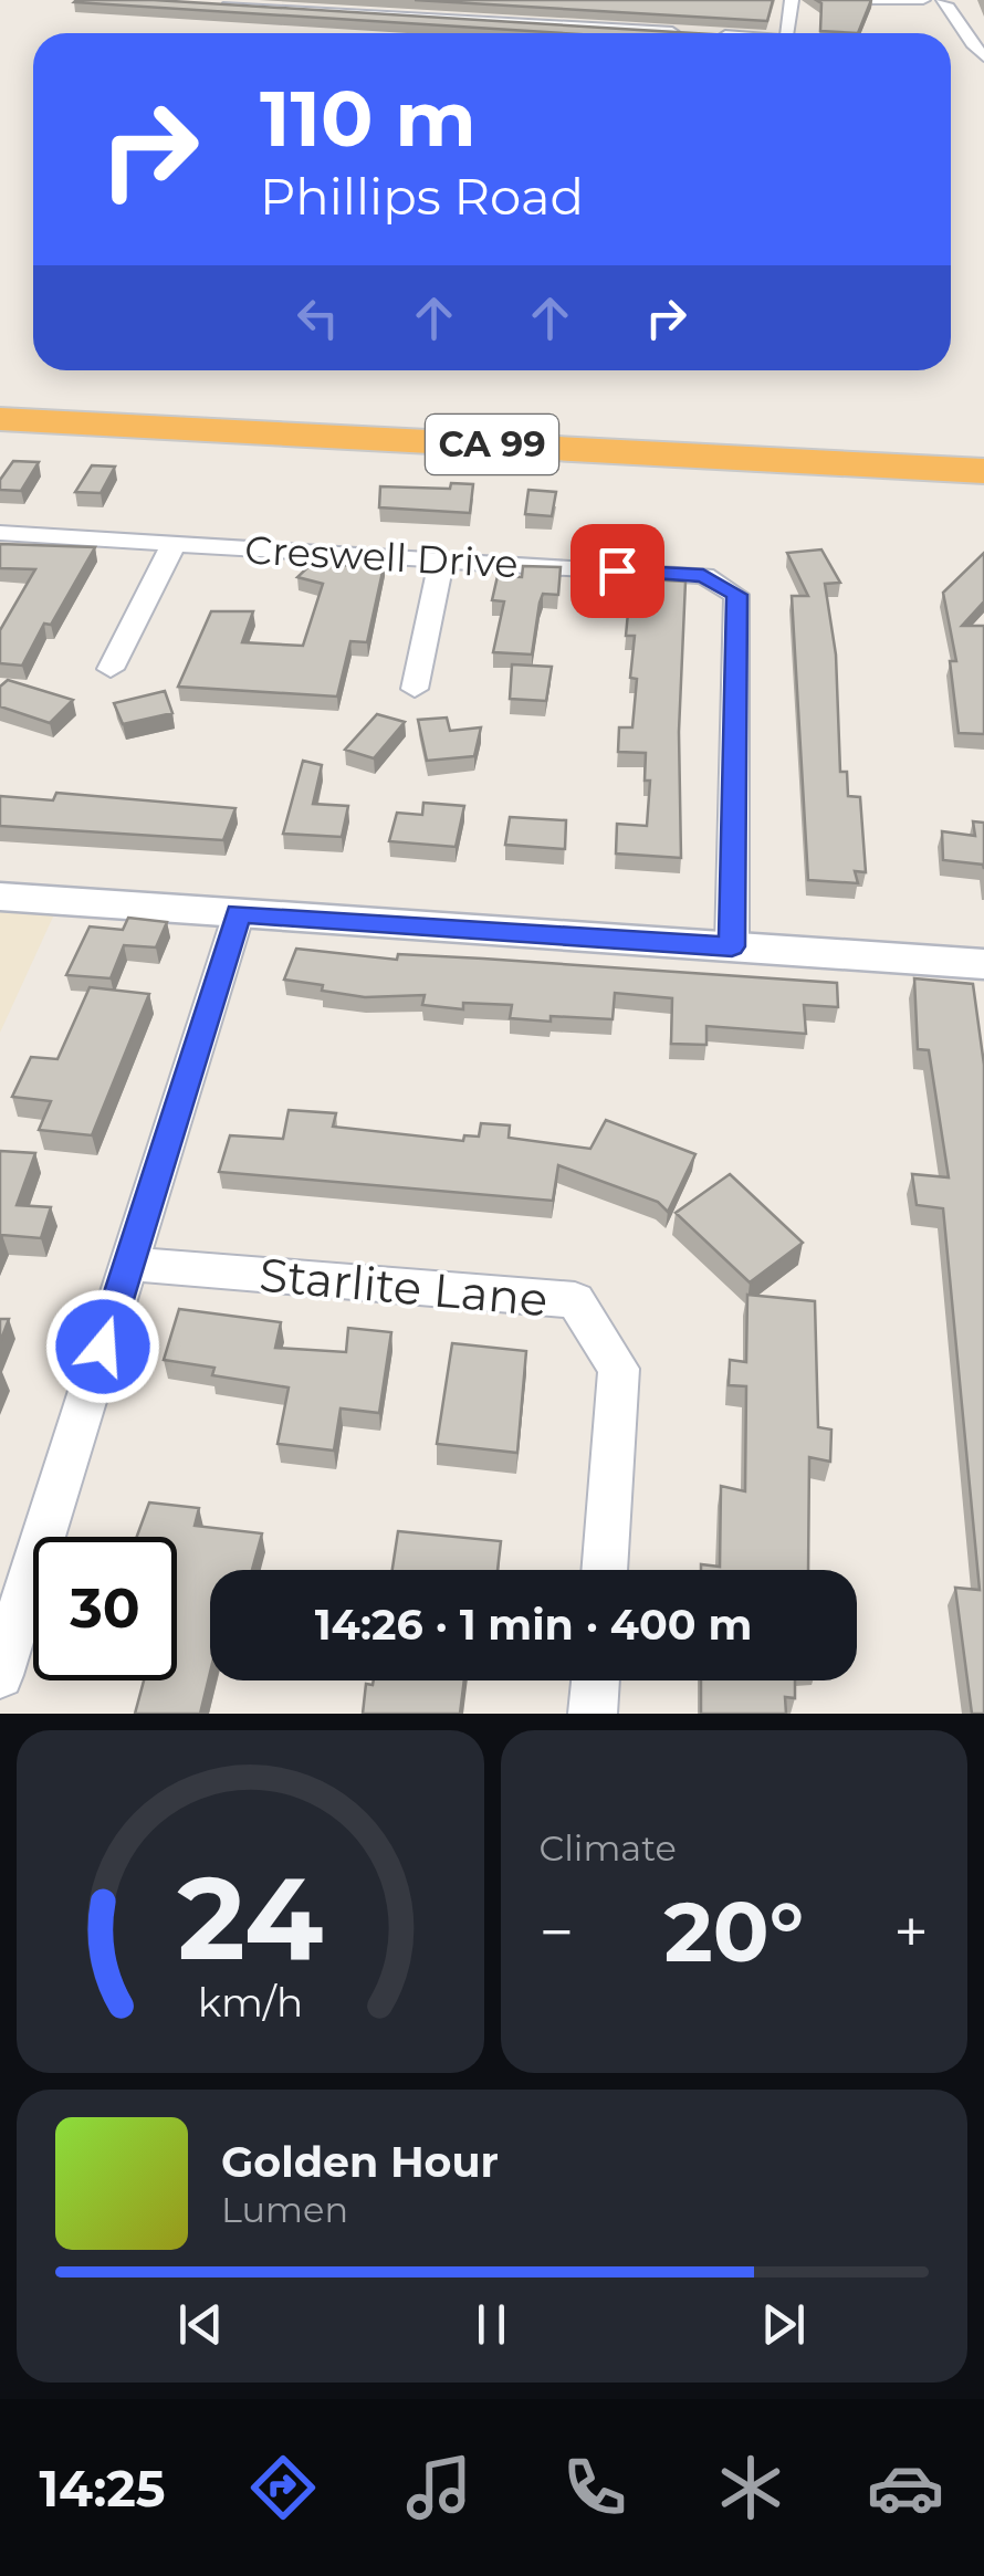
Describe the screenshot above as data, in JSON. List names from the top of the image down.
{
  "streets": {
    "highway": ["CA 99"],
    "street": ["Creswell Drive", "Starlite Lane"]
  },
  "page": {
    "turn": ["110 m", "Phillips Road"],
    "limit": "30",
    "trip": "14:26 · 1 min · 400 m",
    "tile": "Climate",
    "heat": ["−", "20°", "+"],
    "song": ["Golden Hour", "Lumen"],
    "tabs": "14:25",
    "gauge": ["24", "km/h"]
  }
}
